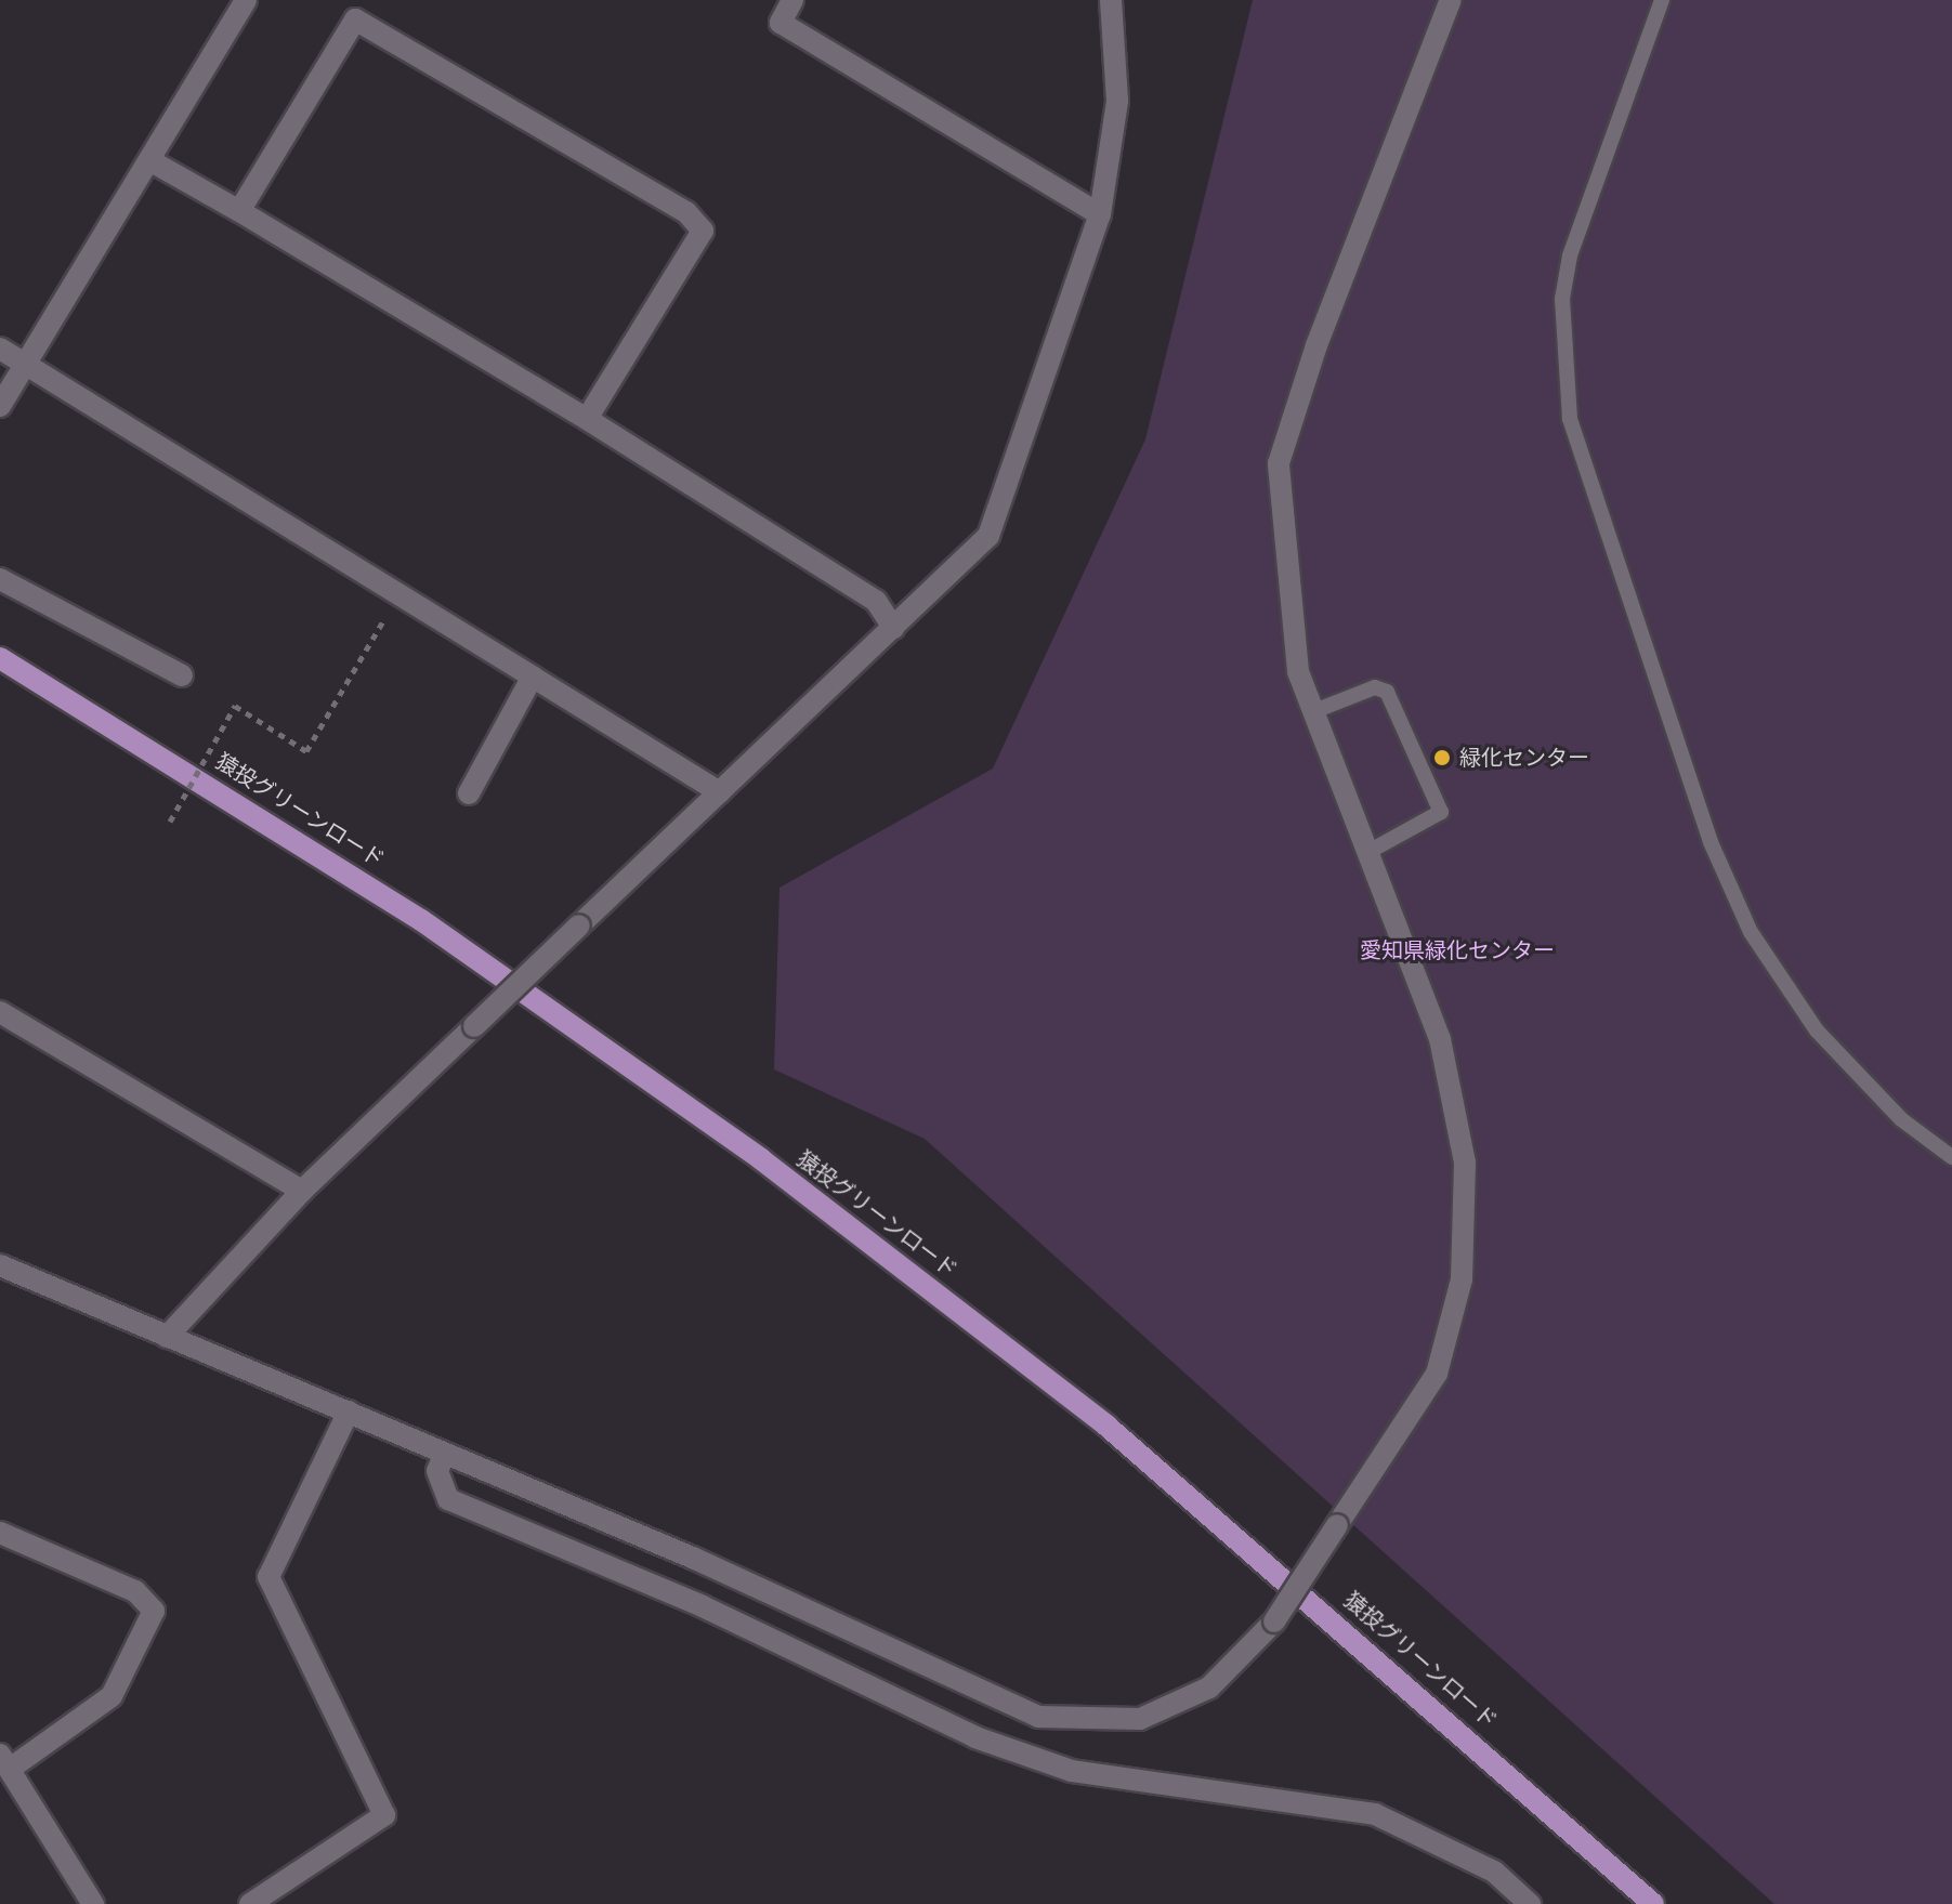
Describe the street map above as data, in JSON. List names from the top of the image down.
{
  "streets": {
    "main road": ["猿投グリーンロード"]
  },
  "parks": ["愛知県緑化センター"],
  "places": ["緑化センター"]
}
